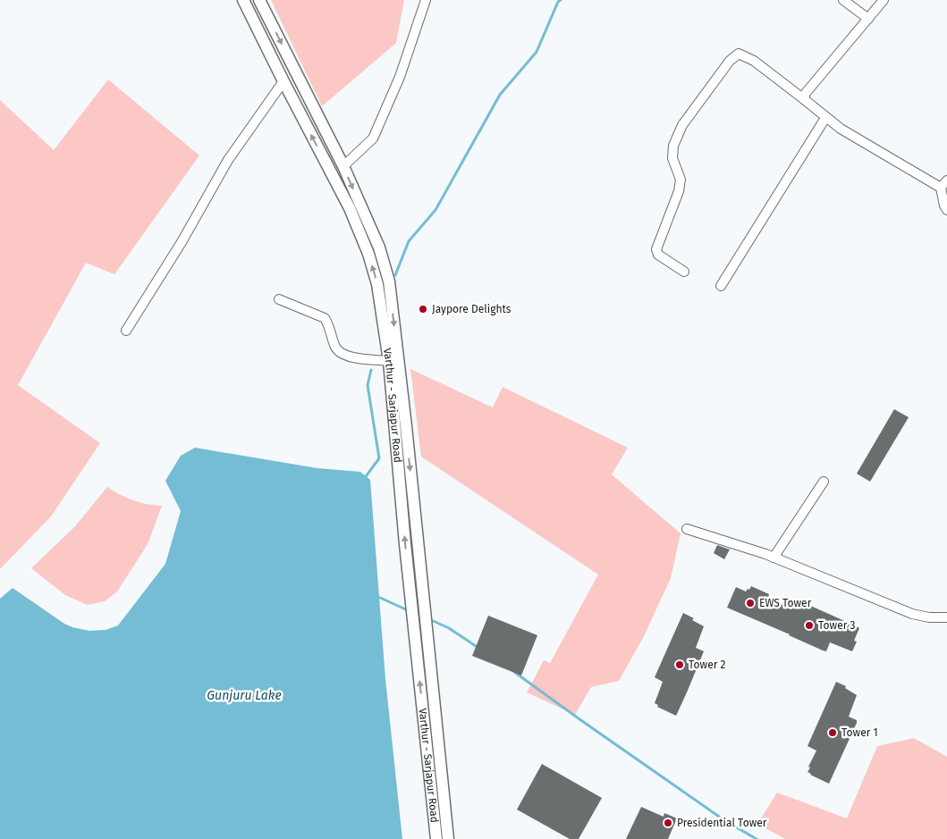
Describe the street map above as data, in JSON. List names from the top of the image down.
{
  "streets": {
    "main road": ["Varthur - Sarjapur Road"]
  },
  "water": ["Gunjuru Lake"],
  "places": [
    "Jaypore Delights",
    "EWS Tower",
    "Tower 3",
    "Tower 2",
    "Tower 1",
    "Presidential Tower"
  ]
}
